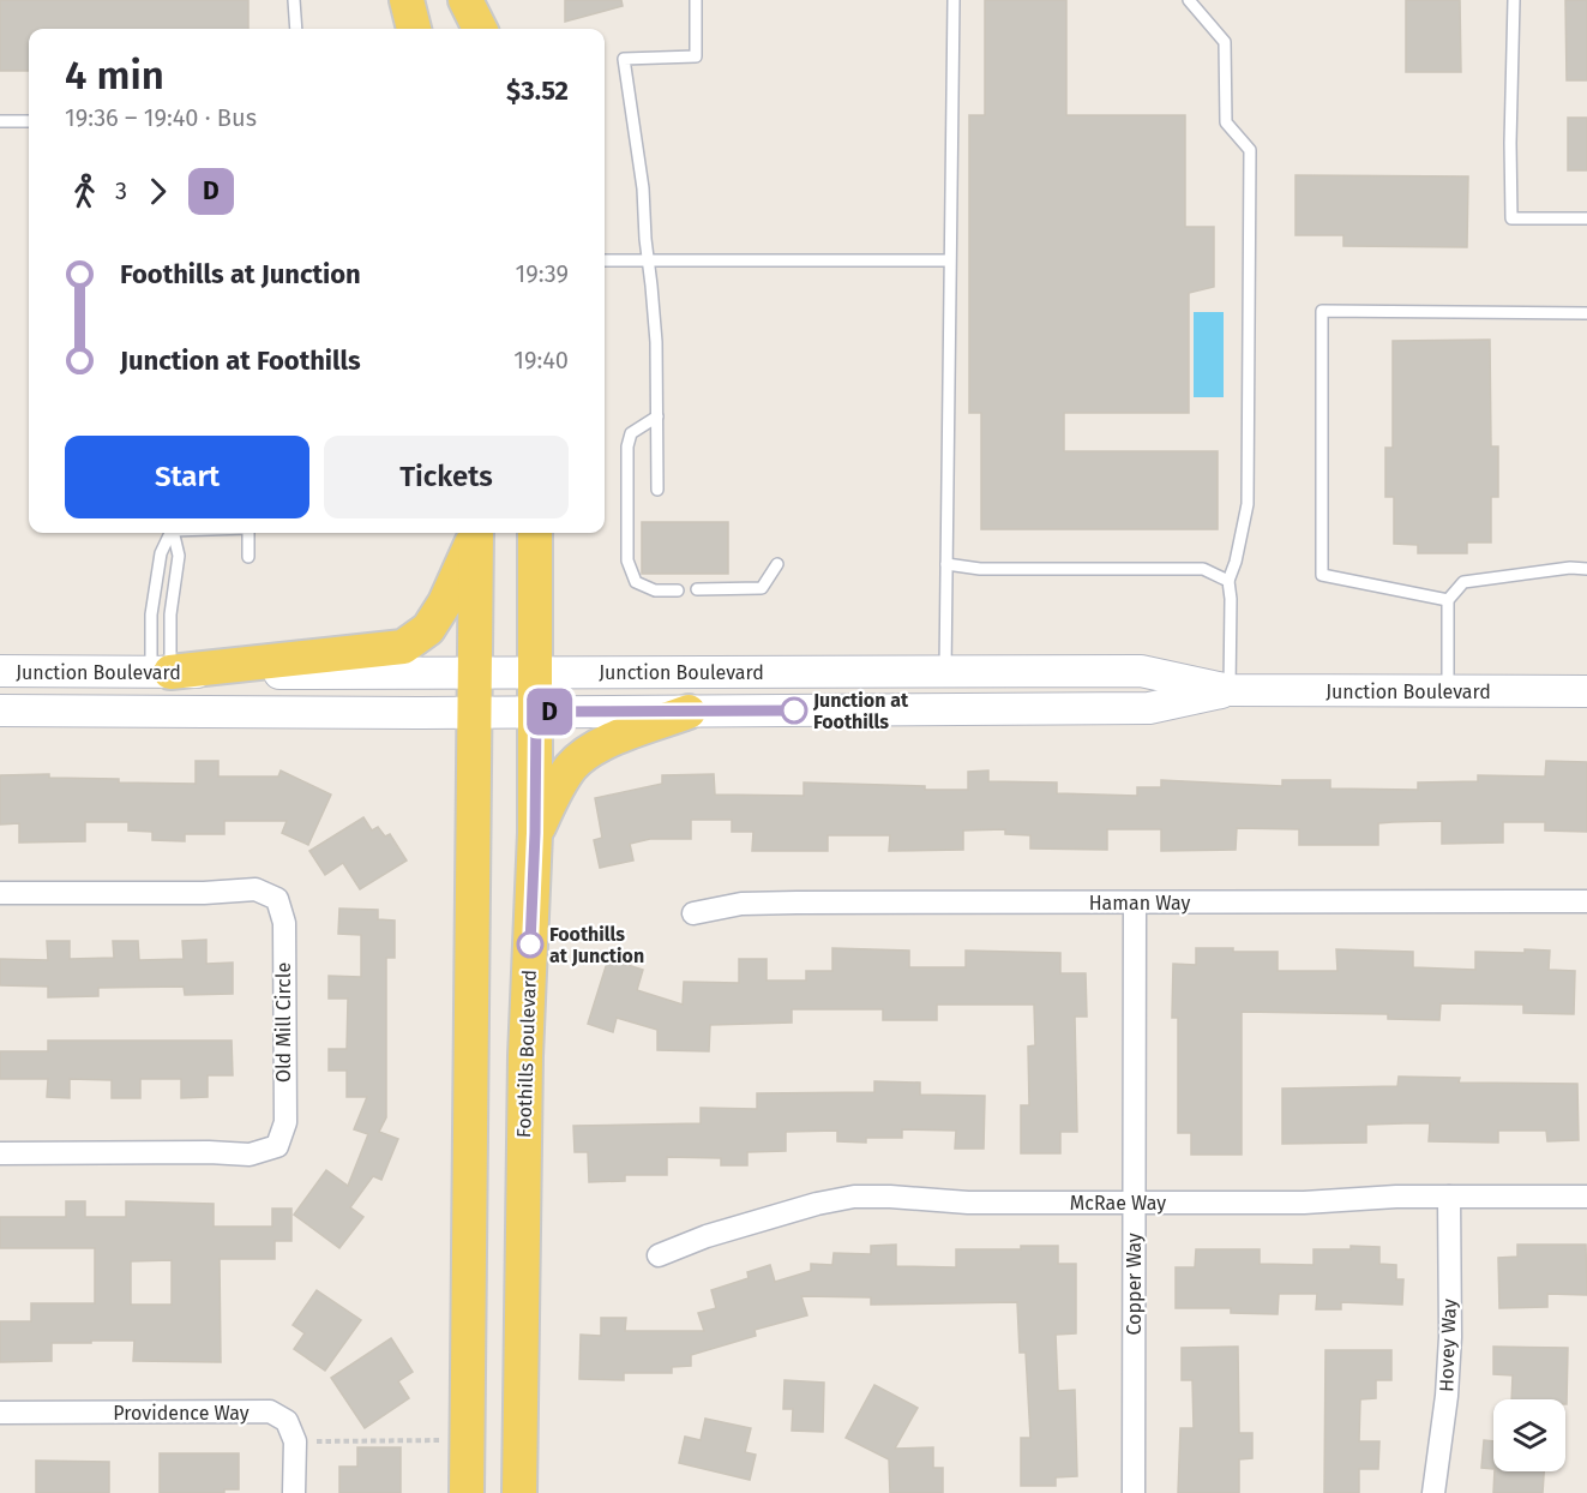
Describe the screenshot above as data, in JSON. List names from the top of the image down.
{
  "streets": {
    "main road": ["Junction Boulevard", "Foothills Boulevard"],
    "street": [
      "Haman Way",
      "Old Mill Circle",
      "McRae Way",
      "Copper Way",
      "Hovey Way",
      "Providence Way"
    ]
  },
  "crossings": [
    ["Junction Boulevard", "Foothills Boulevard"],
    ["Haman Way", "Copper Way"],
    ["McRae Way", "Copper Way"],
    ["McRae Way", "Hovey Way"]
  ],
  "places": ["Junction at Foothills", "Foothills at Junction"],
  "lines": ["bus line D"],
  "page": {
    "on_map": "D",
    "heading": ["4 min", "19:36 – 19:40 · Bus", "$3.52"],
    "legs": ["3", "D"],
    "list": [
      {
        "name": "Foothills at Junction",
        "value": "19:39"
      },
      {
        "name": "Junction at Foothills",
        "value": "19:40"
      }
    ],
    "buttons": ["Start", "Tickets"]
  }
}
